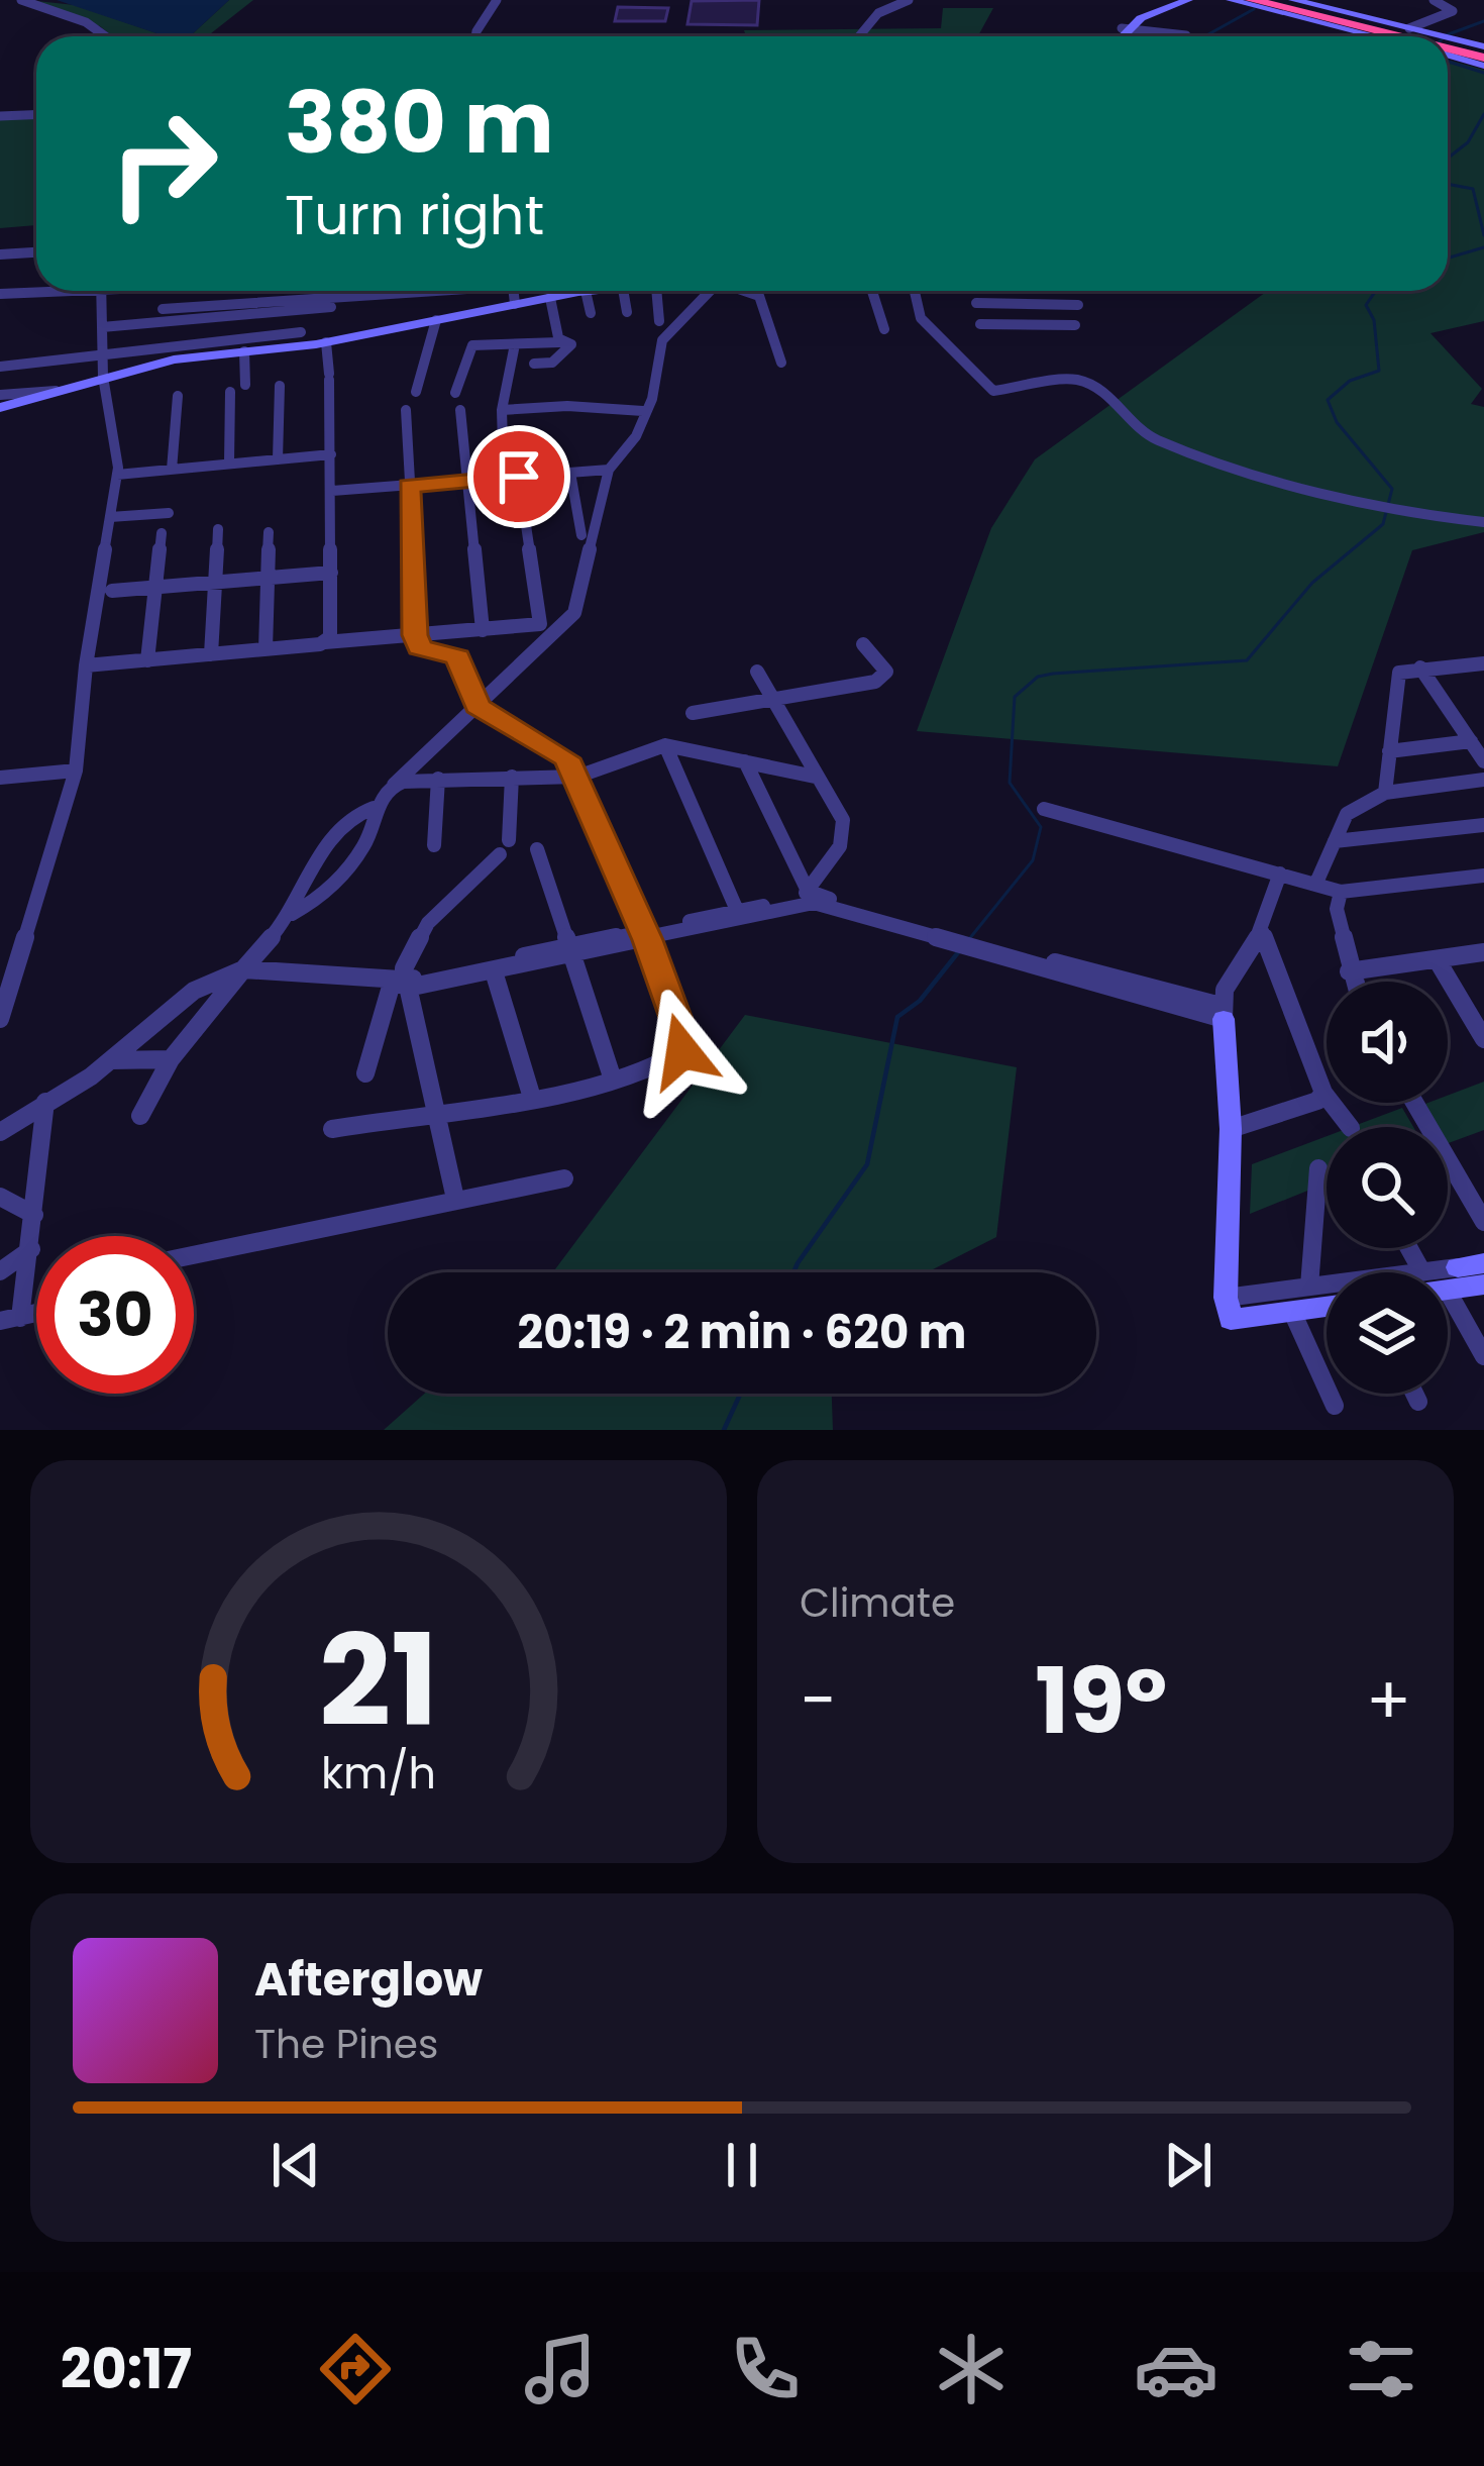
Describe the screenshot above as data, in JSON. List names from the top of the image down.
{
  "page": {
    "turn": ["380 m", "Turn right"],
    "limit": "30",
    "trip": "20:19 · 2 min · 620 m",
    "tile": "Climate",
    "heat": ["−", "19°", "+"],
    "song": ["Afterglow", "The Pines"],
    "tabs": "20:17",
    "gauge": ["21", "km/h"]
  }
}
